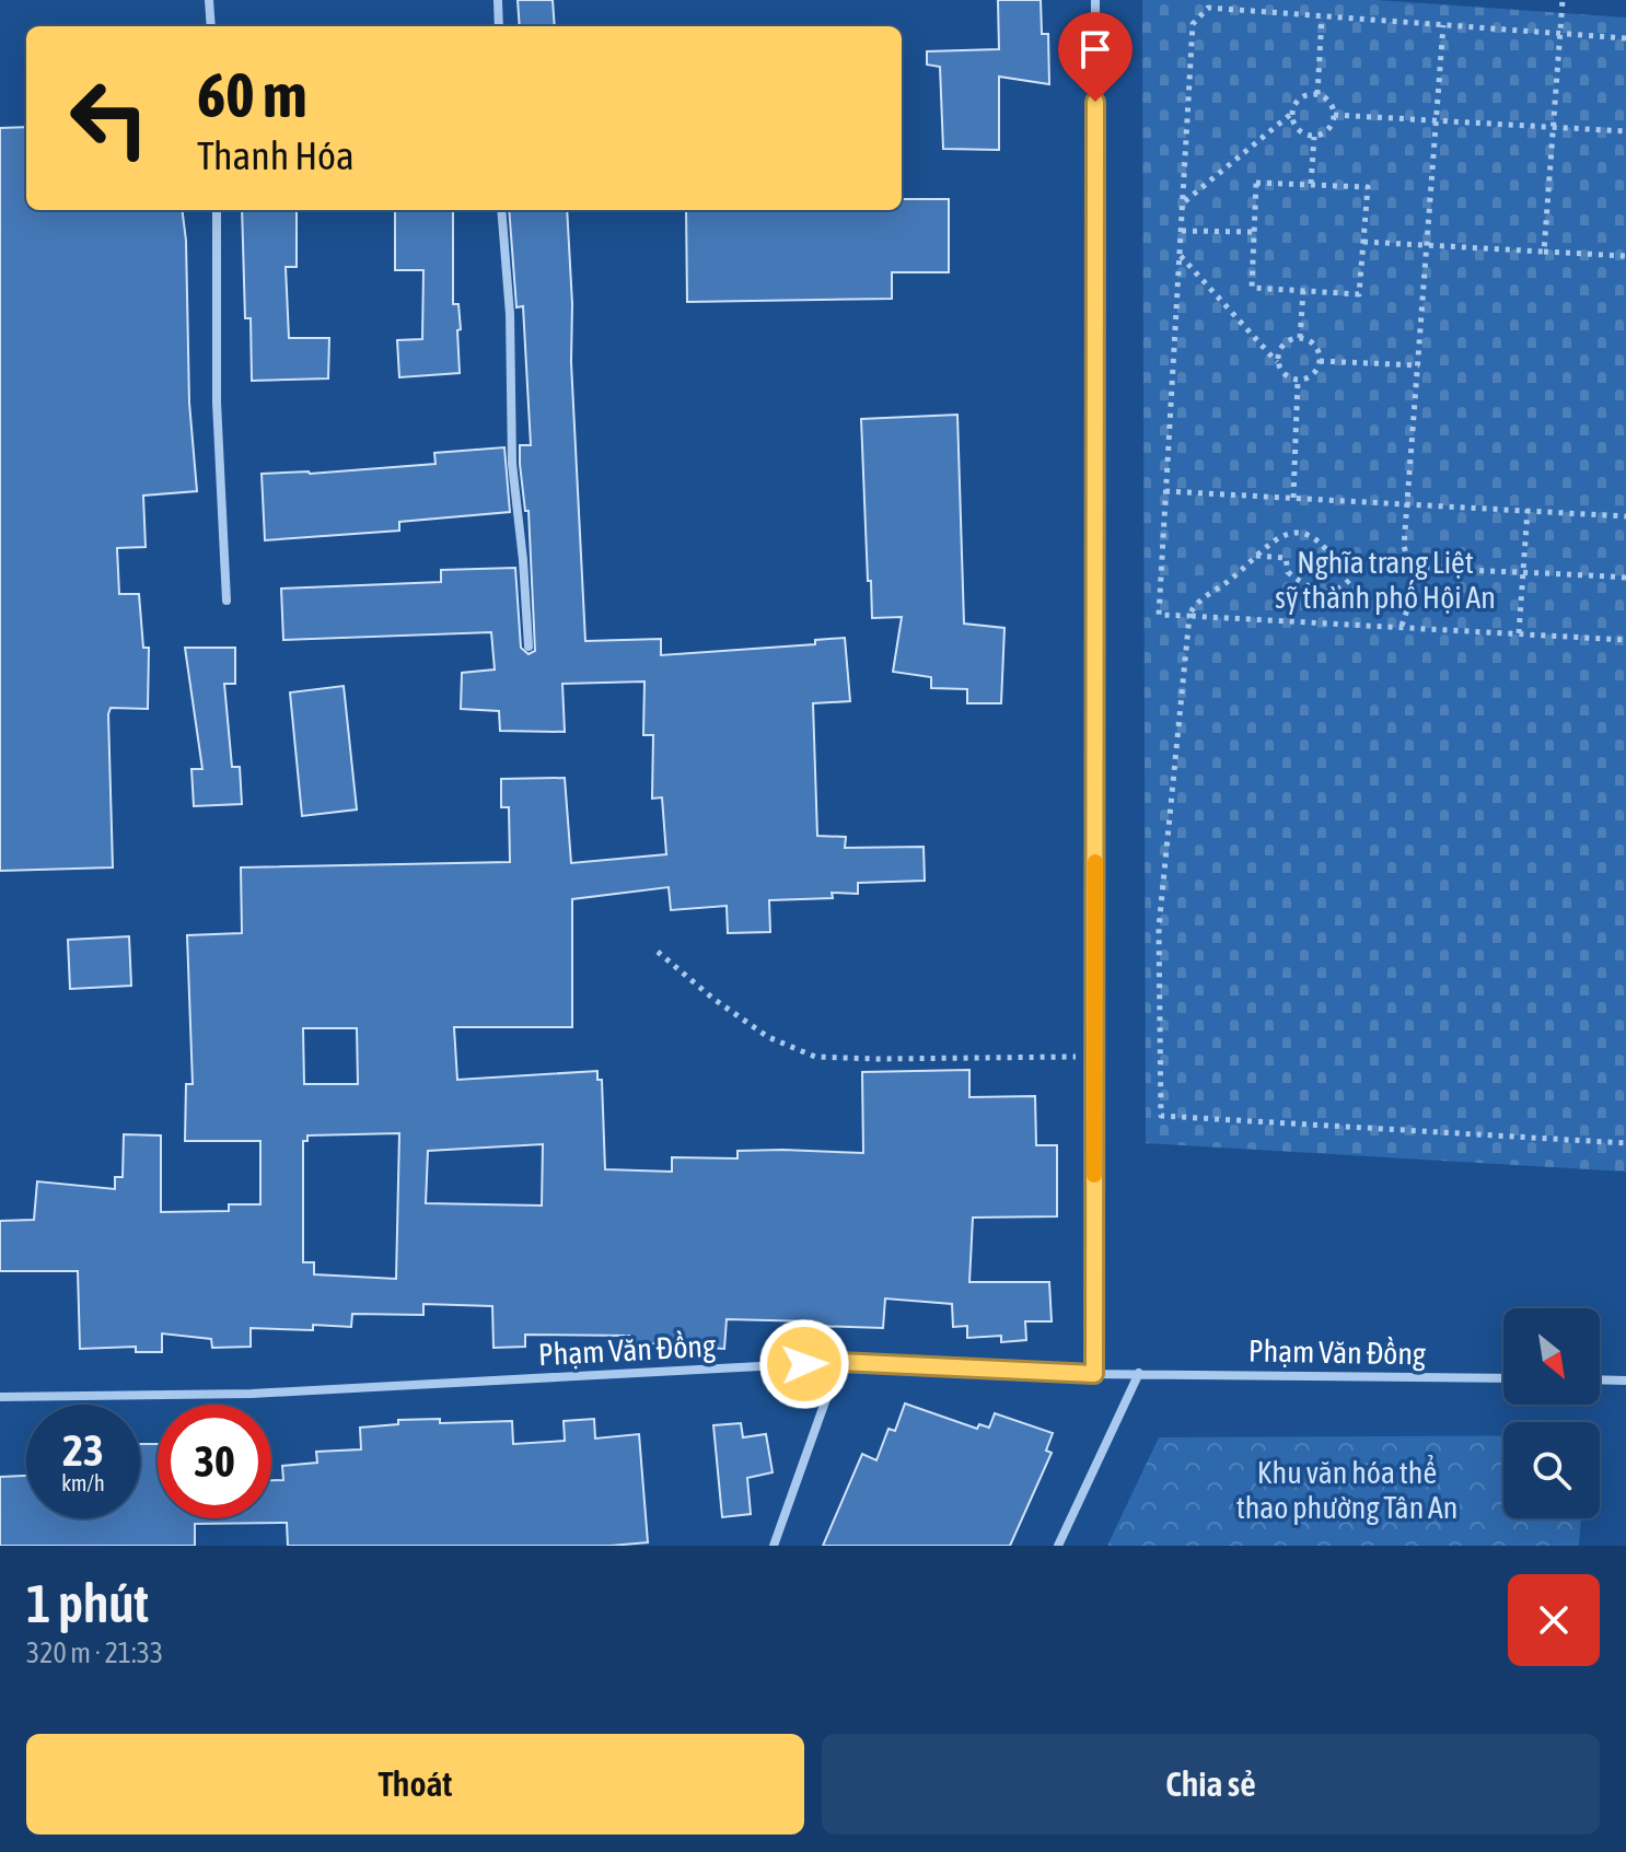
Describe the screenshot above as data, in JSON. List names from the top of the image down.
{
  "streets": {
    "street": ["Phạm Văn Đồng"]
  },
  "parks": ["Nghĩa trang Liệt sỹ thành phố Hội An", "Khu văn hóa thể thao phường Tân An"],
  "north": "bottom right",
  "page": {
    "turn": ["60 m", "Thanh Hóa"],
    "speed": "23 km/h",
    "limit": "30",
    "heading": ["1 phút", "320 m · 21:33"],
    "buttons": ["Thoát", "Chia sẻ"]
  }
}
